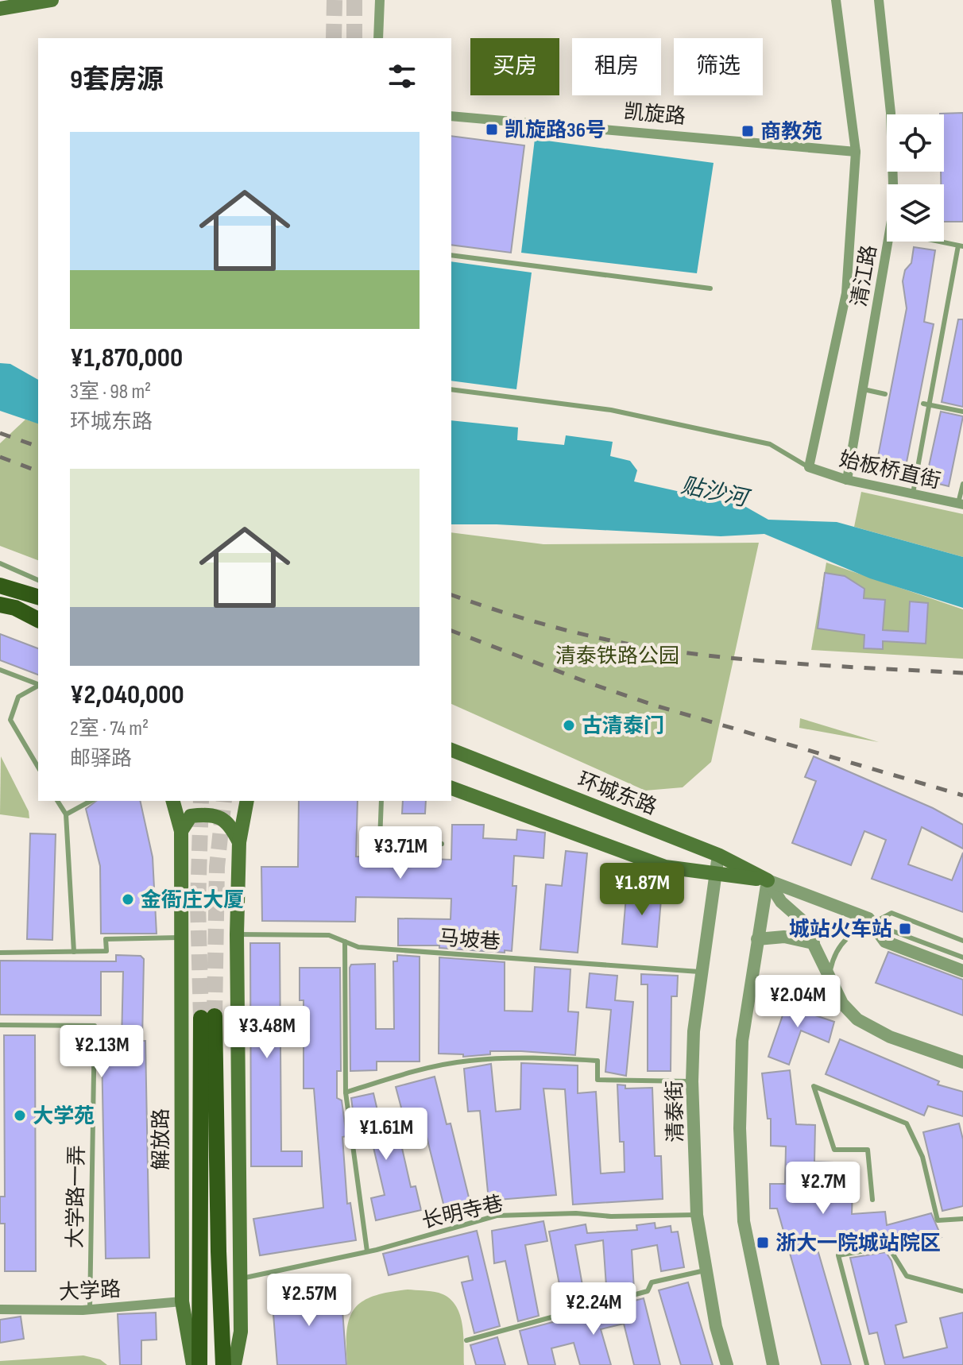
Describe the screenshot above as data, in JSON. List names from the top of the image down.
{
  "streets": {
    "main road": ["环城东路", "解放路"],
    "street": [
      "凯旋路",
      "清江路",
      "始板桥直街",
      "清泰街",
      "大学路"
    ],
    "lane": ["马坡巷", "大学路一弄", "长明寺巷"]
  },
  "crossings": [
    ["凯旋路", "清江路"],
    ["清江路", "始板桥直街"],
    ["环城东路", "清泰街"],
    ["马坡巷", "清泰街"],
    ["清泰街", "长明寺巷"],
    ["解放路", "大学路"],
    ["大学路一弄", "大学路"]
  ],
  "water": ["贴沙河"],
  "parks": ["清泰铁路公园"],
  "places": {
    "transit": [
      "凯旋路36号",
      "商教苑",
      "城站火车站",
      "浙大一院城站院区"
    ],
    "other": ["古清泰门", "金衙庄大厦", "大学苑"]
  },
  "page": {
    "chip": ["买房", "租房", "筛选"],
    "heading": "9套房源",
    "list": [
      {
        "name": "¥1,870,000",
        "note": "3室 · 98 m² · 环城东路"
      },
      {
        "name": "¥2,040,000",
        "note": "2室 · 74 m² · 邮驿路"
      }
    ],
    "price": [
      "¥3.71M",
      "¥1.87M",
      "¥2.04M",
      "¥3.48M",
      "¥2.13M",
      "¥1.61M",
      "¥2.7M",
      "¥2.57M",
      "¥2.24M"
    ]
  }
}
